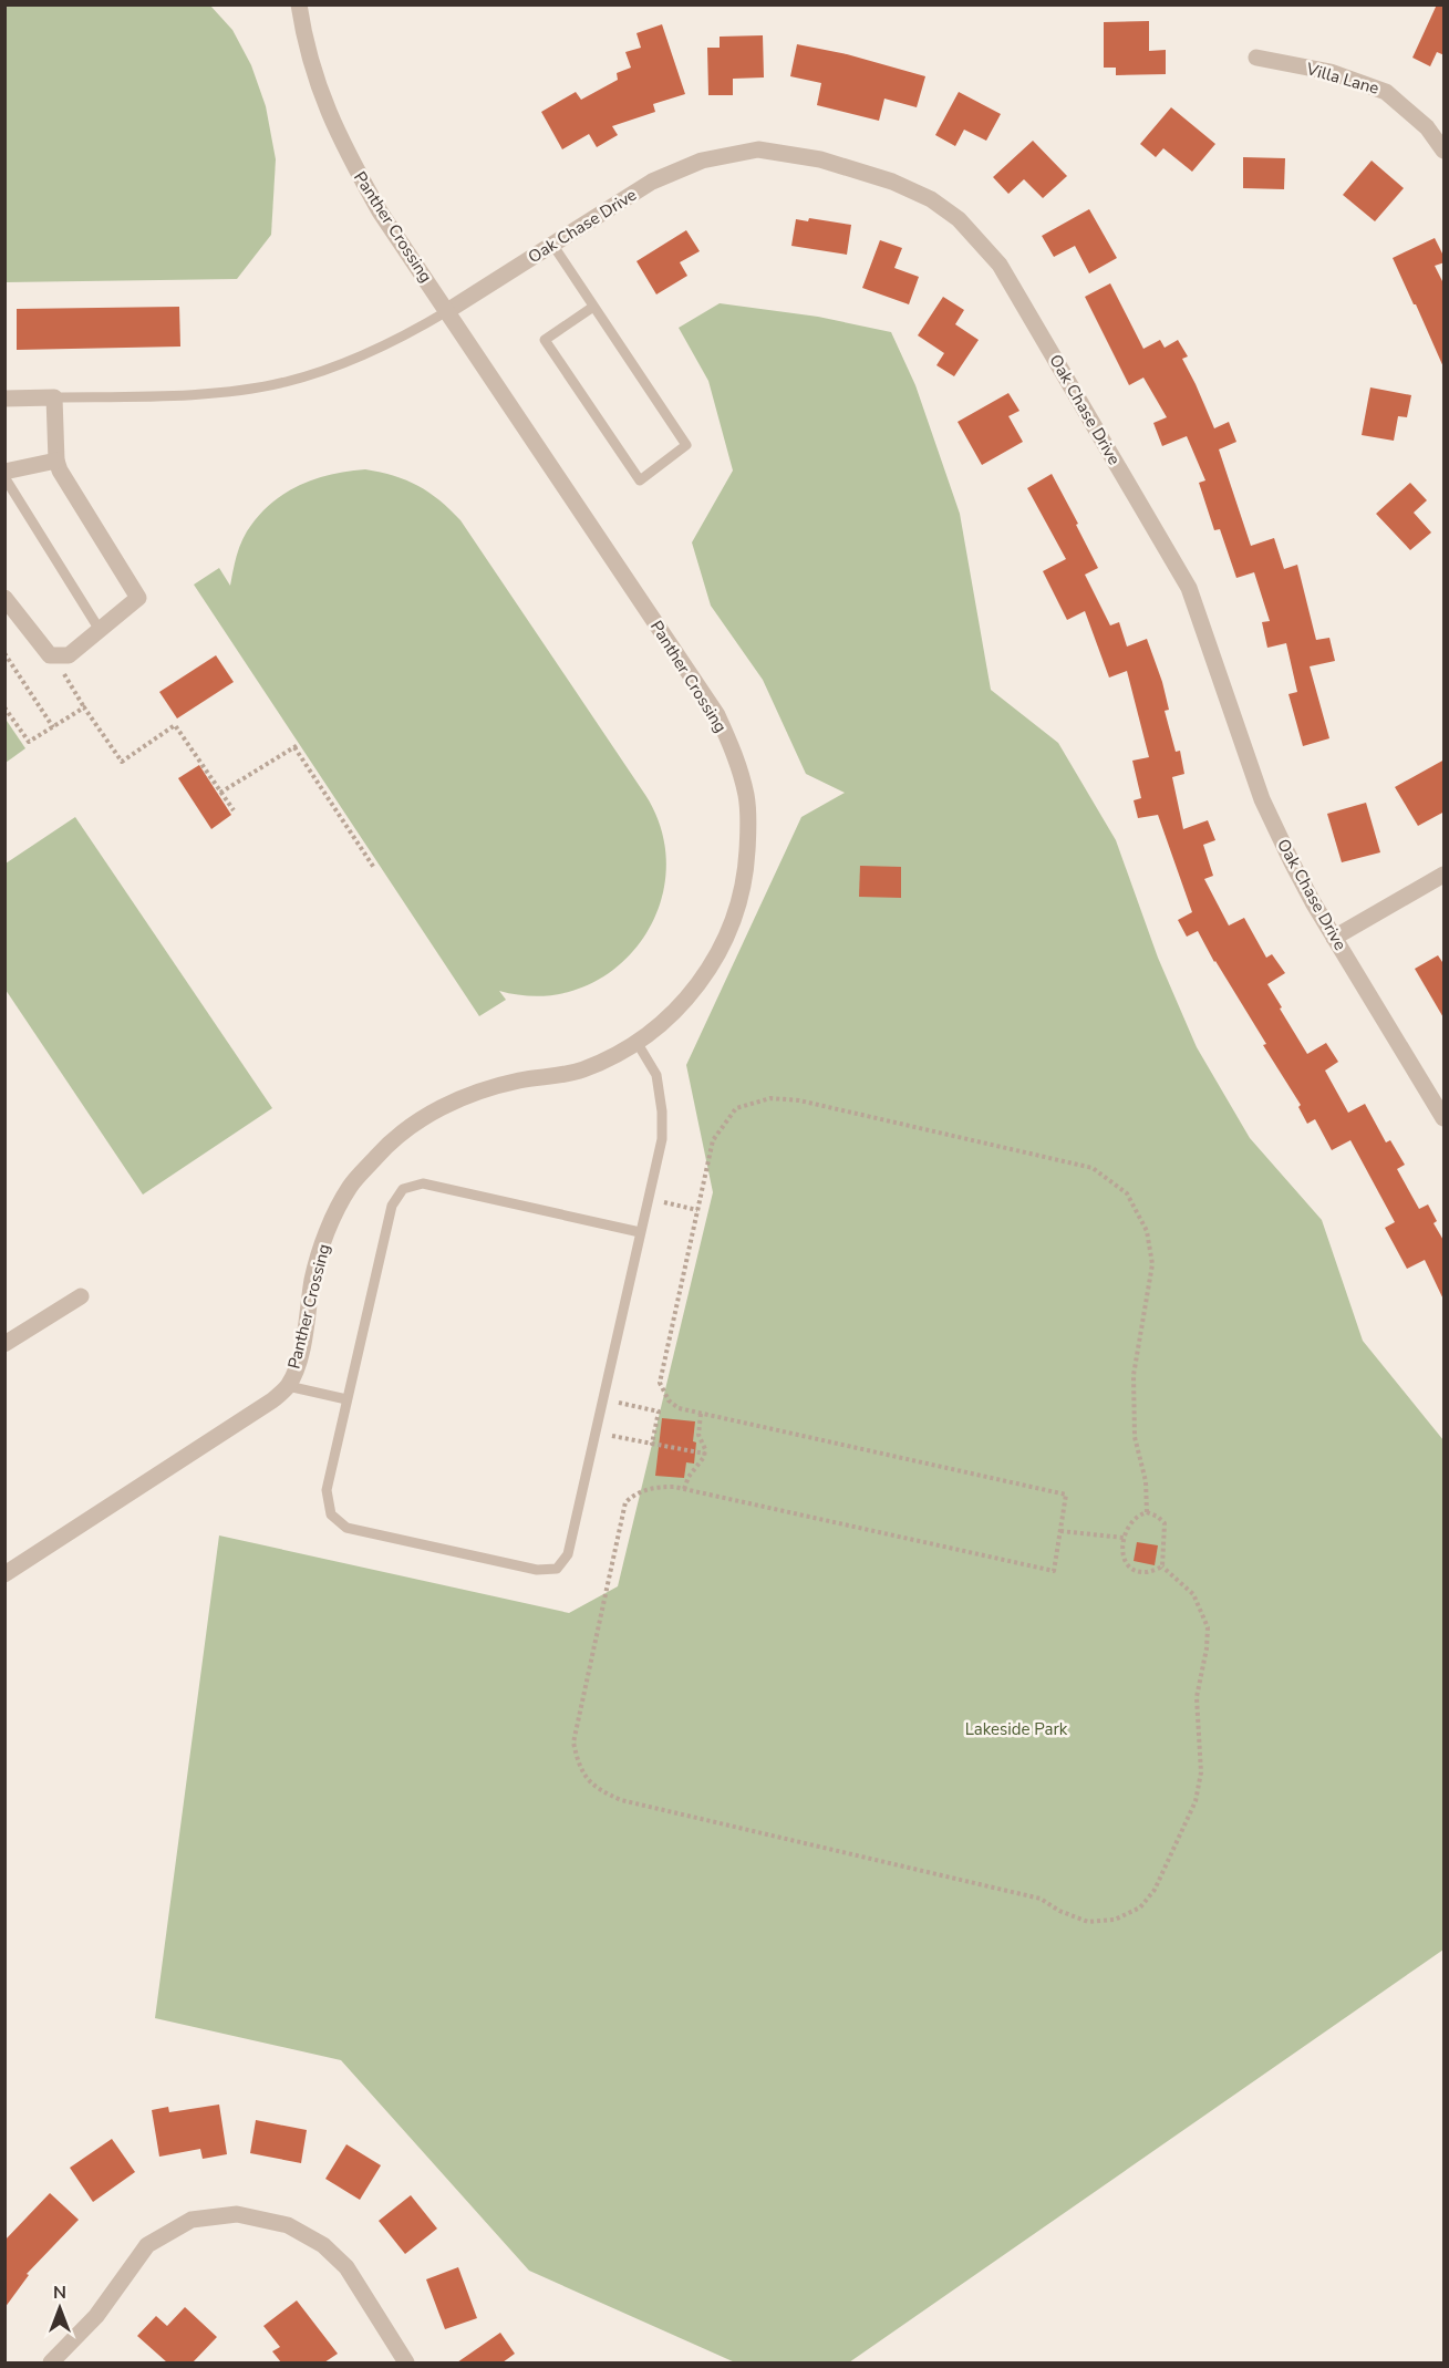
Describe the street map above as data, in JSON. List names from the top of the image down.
{
  "streets": {
    "street": ["Villa Lane", "Oak Chase Drive", "Panther Crossing"]
  },
  "crossings": [
    ["Oak Chase Drive", "Panther Crossing"]
  ],
  "parks": ["Lakeside Park"],
  "north": "top"
}
